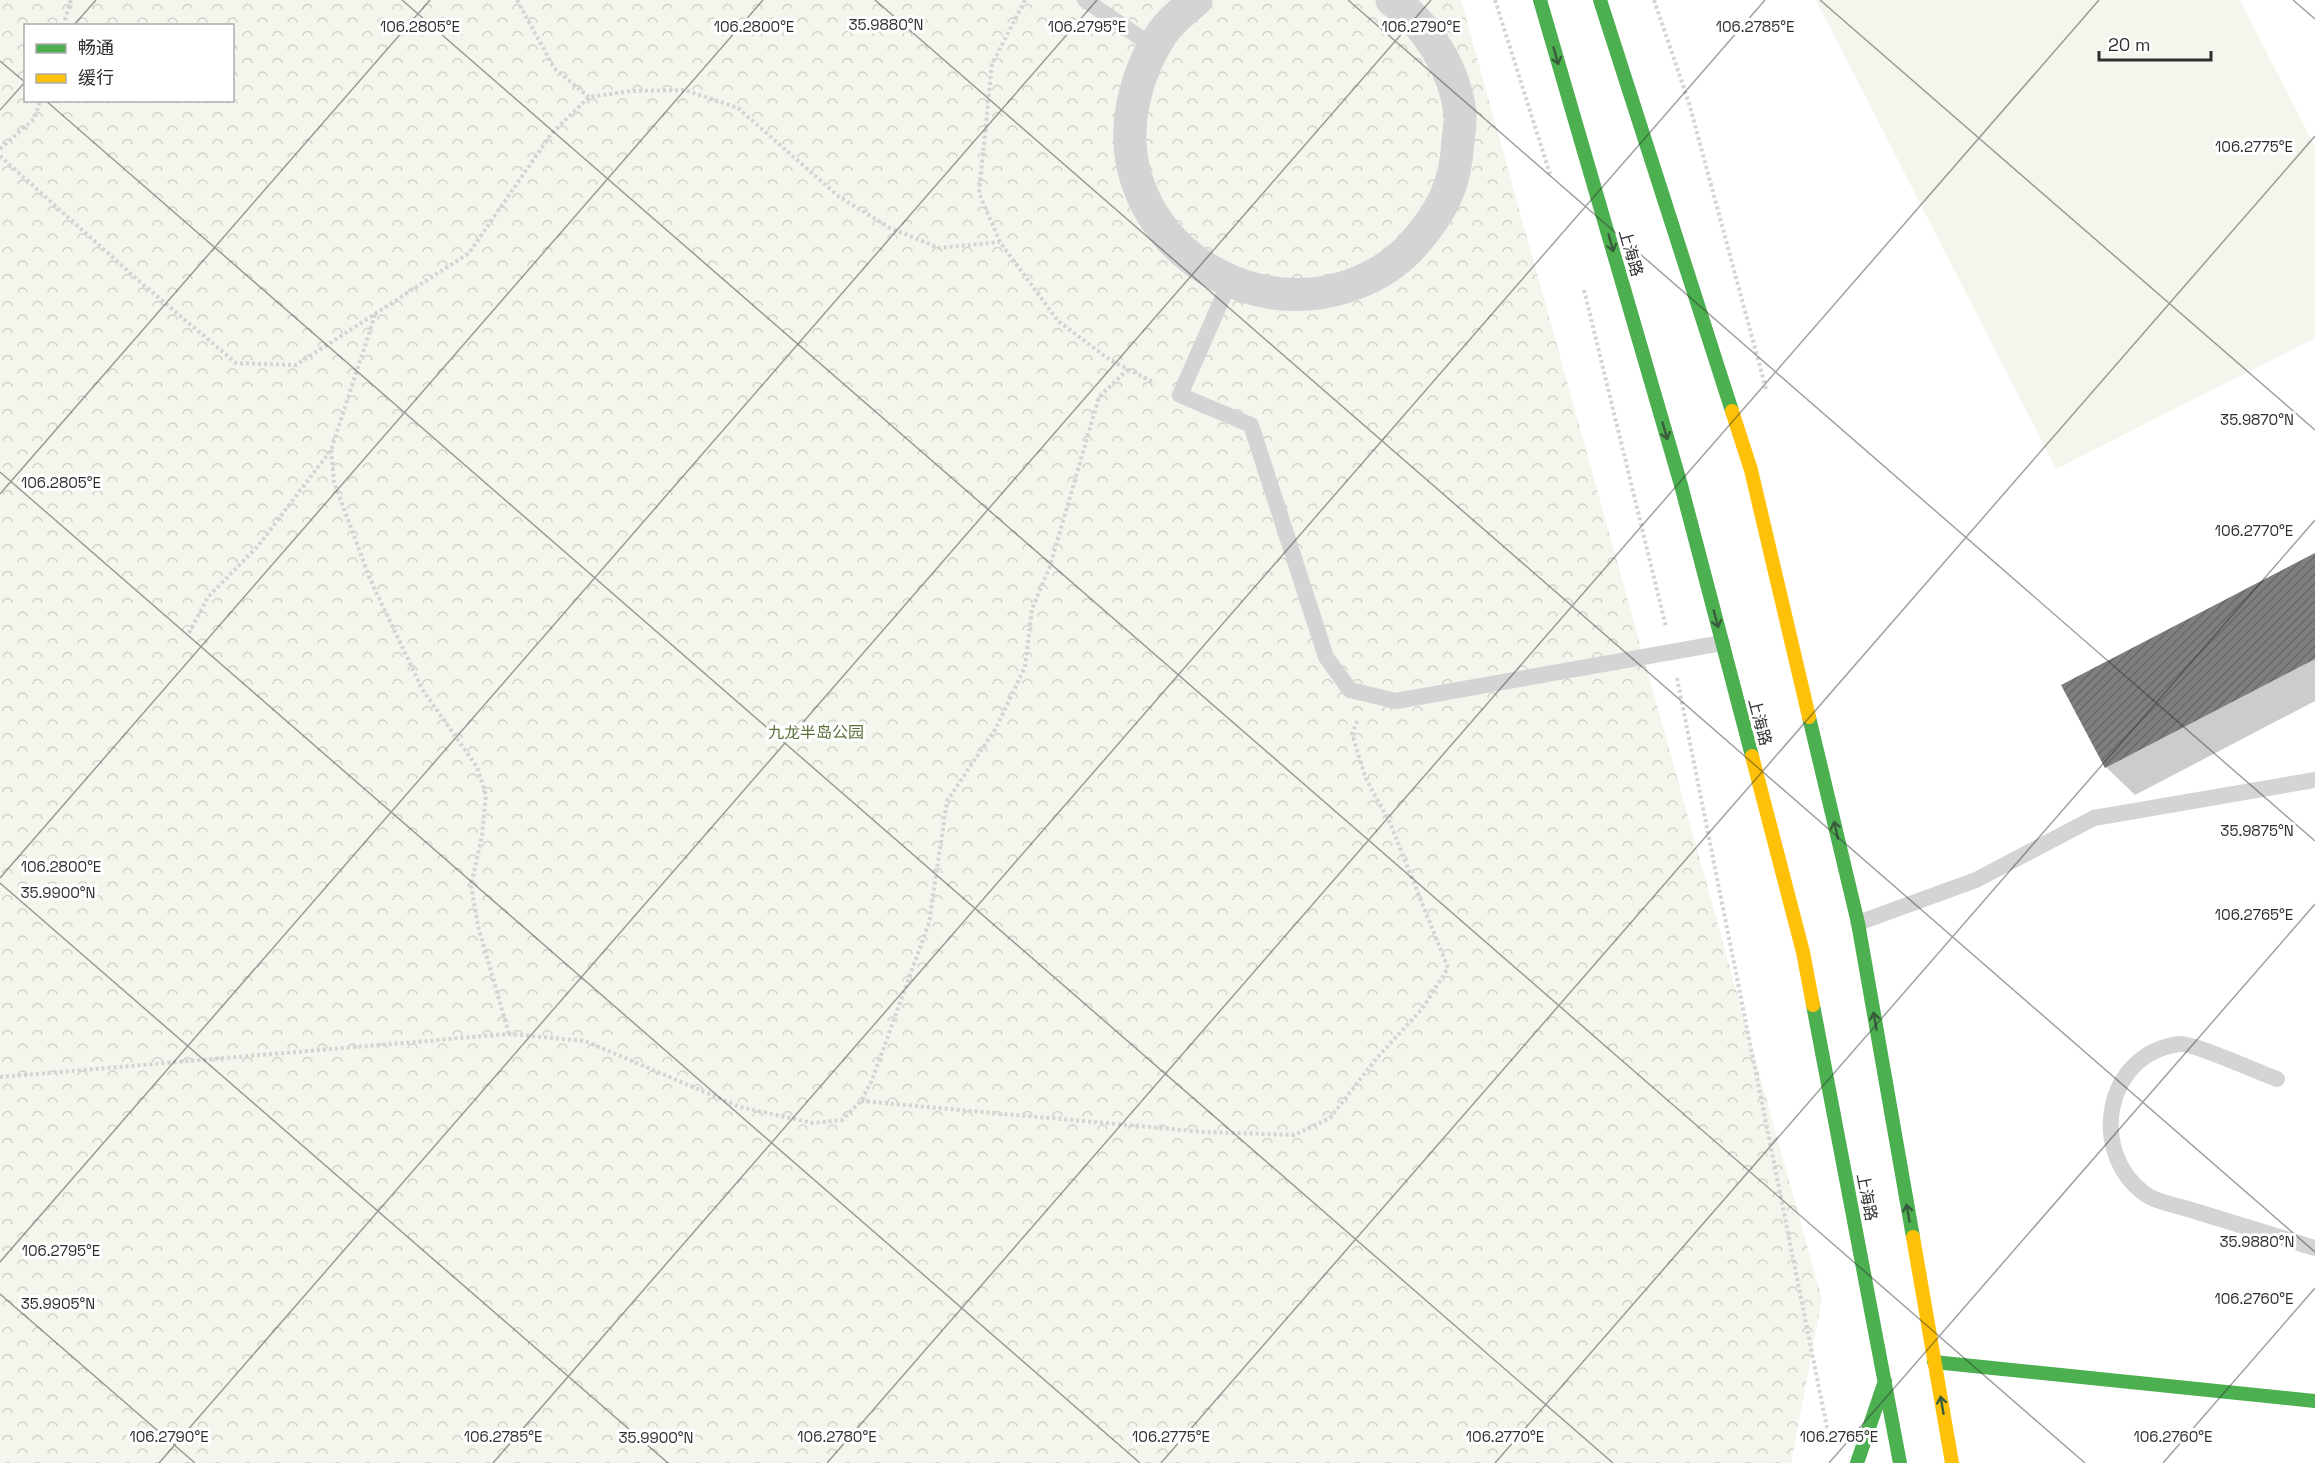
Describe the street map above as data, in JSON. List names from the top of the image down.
{
  "streets": {
    "main road": ["上海路"]
  },
  "parks": ["九龙半岛公园"],
  "legend": ["畅通", "缓行"],
  "scale_bar": "20 m",
  "coordinates": [
    "35.9880°N",
    "106.2805°E",
    "106.2800°E",
    "106.2795°E",
    "106.2790°E",
    "106.2785°E",
    "106.2775°E",
    "35.9870°N",
    "106.2770°E",
    "35.9875°N",
    "35.9900°N",
    "106.2765°E",
    "106.2760°E",
    "35.9905°N",
    "106.2780°E"
  ]
}
